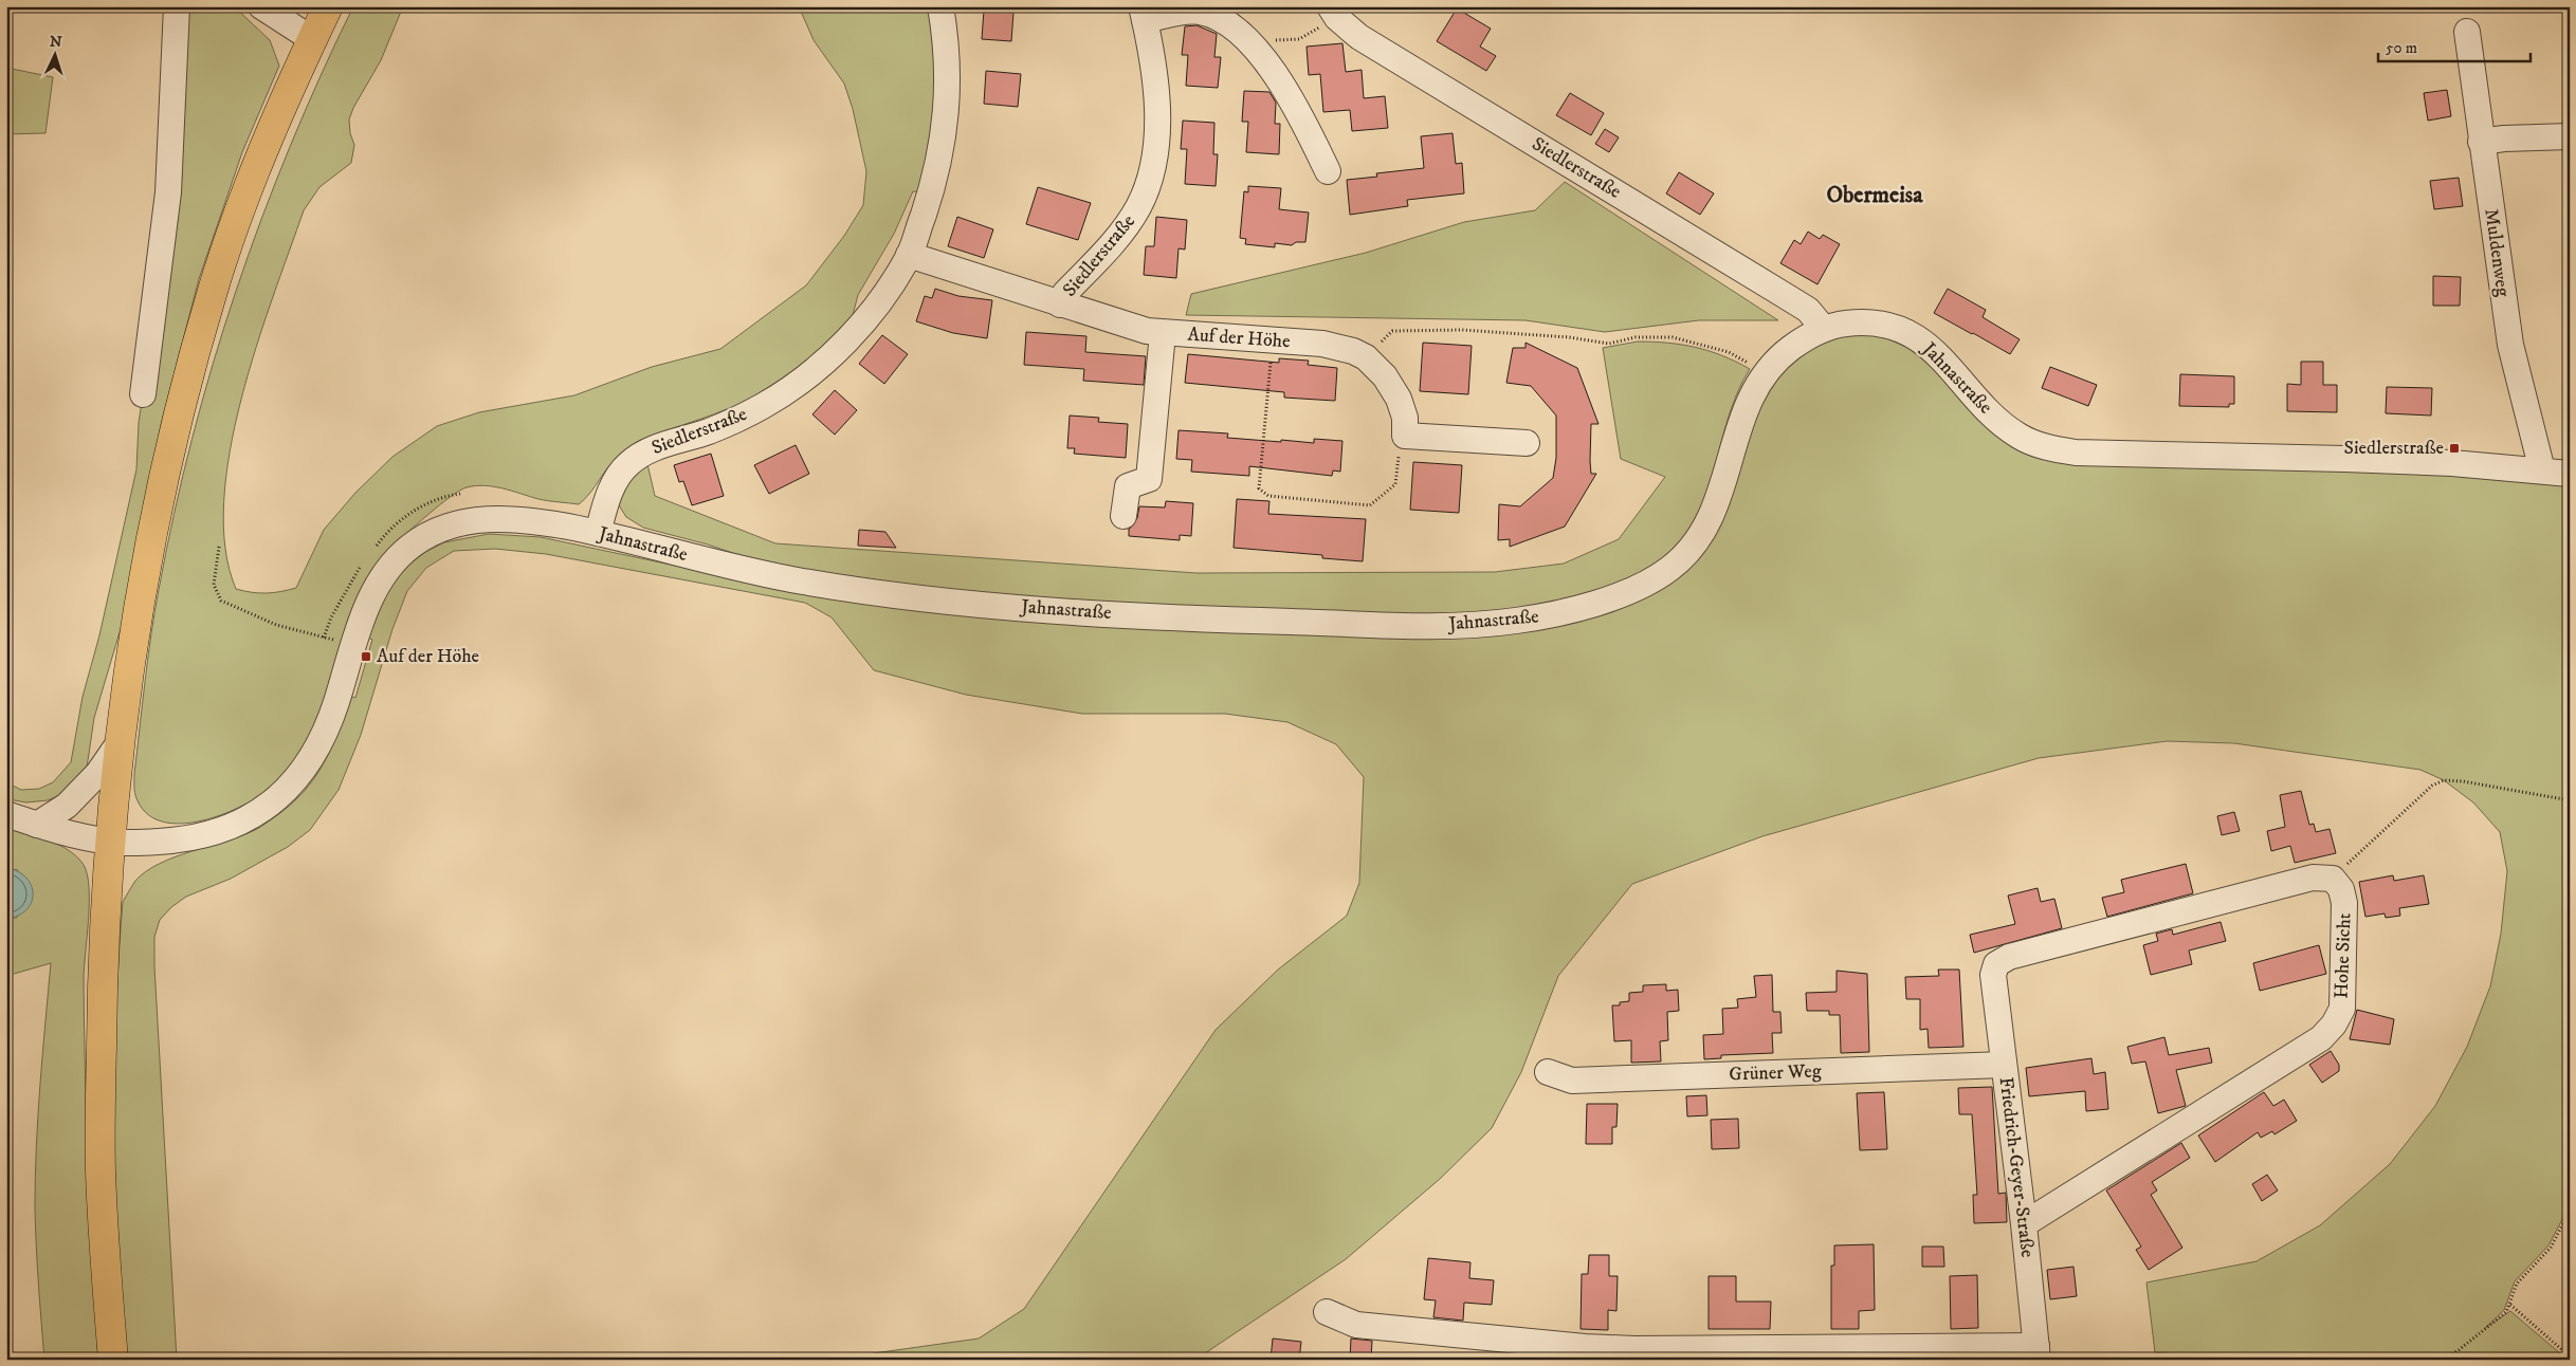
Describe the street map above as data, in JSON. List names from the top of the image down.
{
  "streets": {
    "street": [
      "Siedlerstraße",
      "Muldenweg",
      "Auf der Höhe",
      "Jahnastraße",
      "Hohe Sicht",
      "Grüner Weg",
      "Friedrich-Geyer-Straße"
    ]
  },
  "crossings": [
    ["Siedlerstraße", "Auf der Höhe"],
    ["Siedlerstraße", "Jahnastraße"],
    ["Muldenweg", "Jahnastraße"],
    ["Hohe Sicht", "Friedrich-Geyer-Straße"],
    ["Grüner Weg", "Friedrich-Geyer-Straße"]
  ],
  "districts": ["Obermeisa"],
  "places": {
    "transit": ["Siedlerstraße", "Auf der Höhe"]
  },
  "scale_bar": "50 m",
  "north": "top"
}
